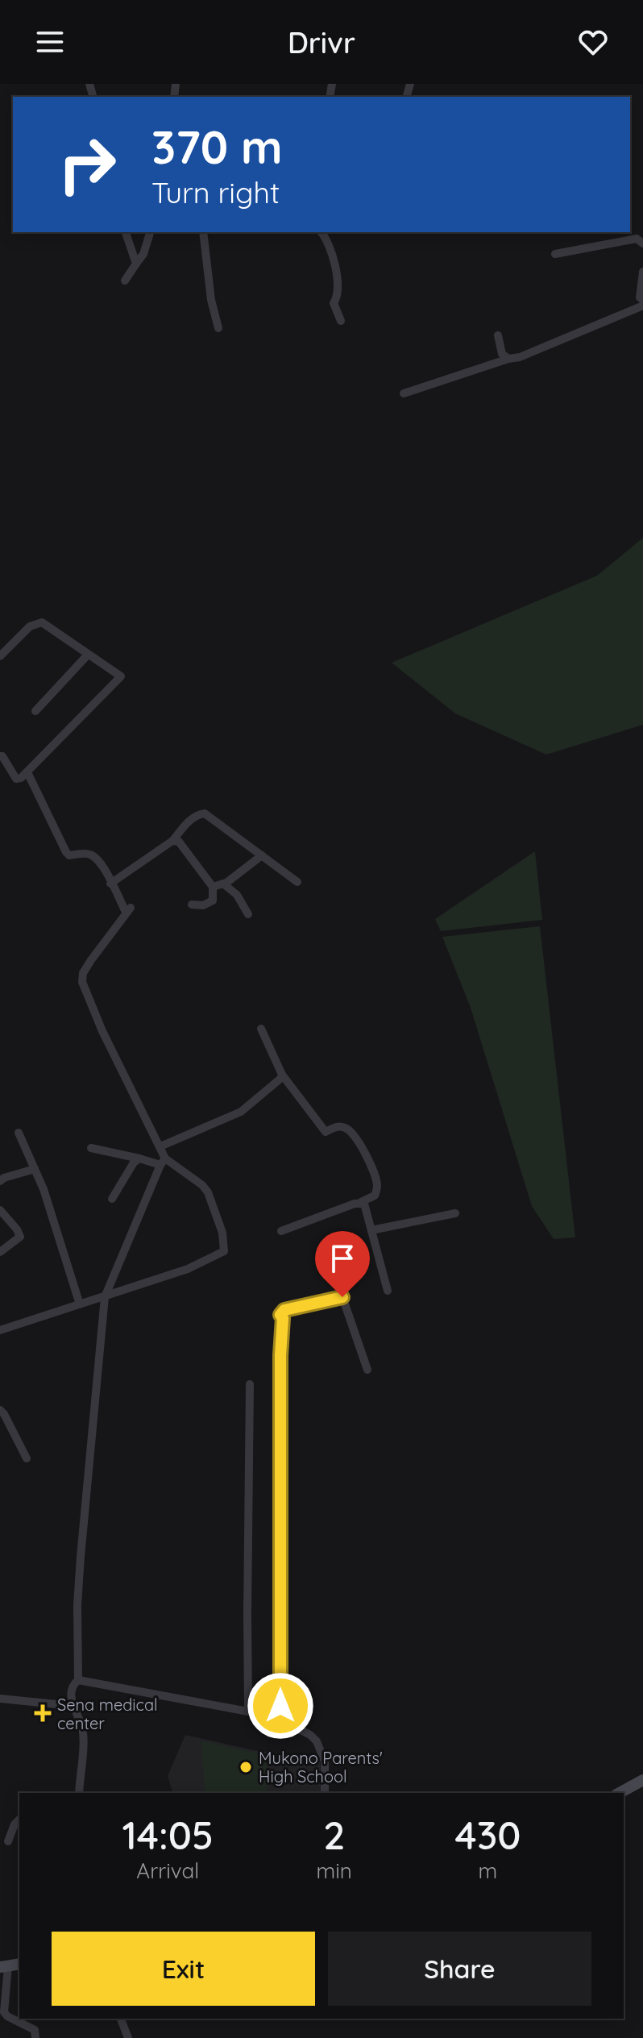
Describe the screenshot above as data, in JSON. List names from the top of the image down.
{
  "places": {
    "health": ["Sena medical center"],
    "other": ["Mukono Parents' High School"]
  },
  "page": {
    "header": "Drivr",
    "turn": ["370 m", "Turn right"],
    "eta": [
      "14:05",
      "Arrival",
      "2",
      "min",
      "430",
      "m"
    ],
    "buttons": ["Exit", "Share"]
  }
}
